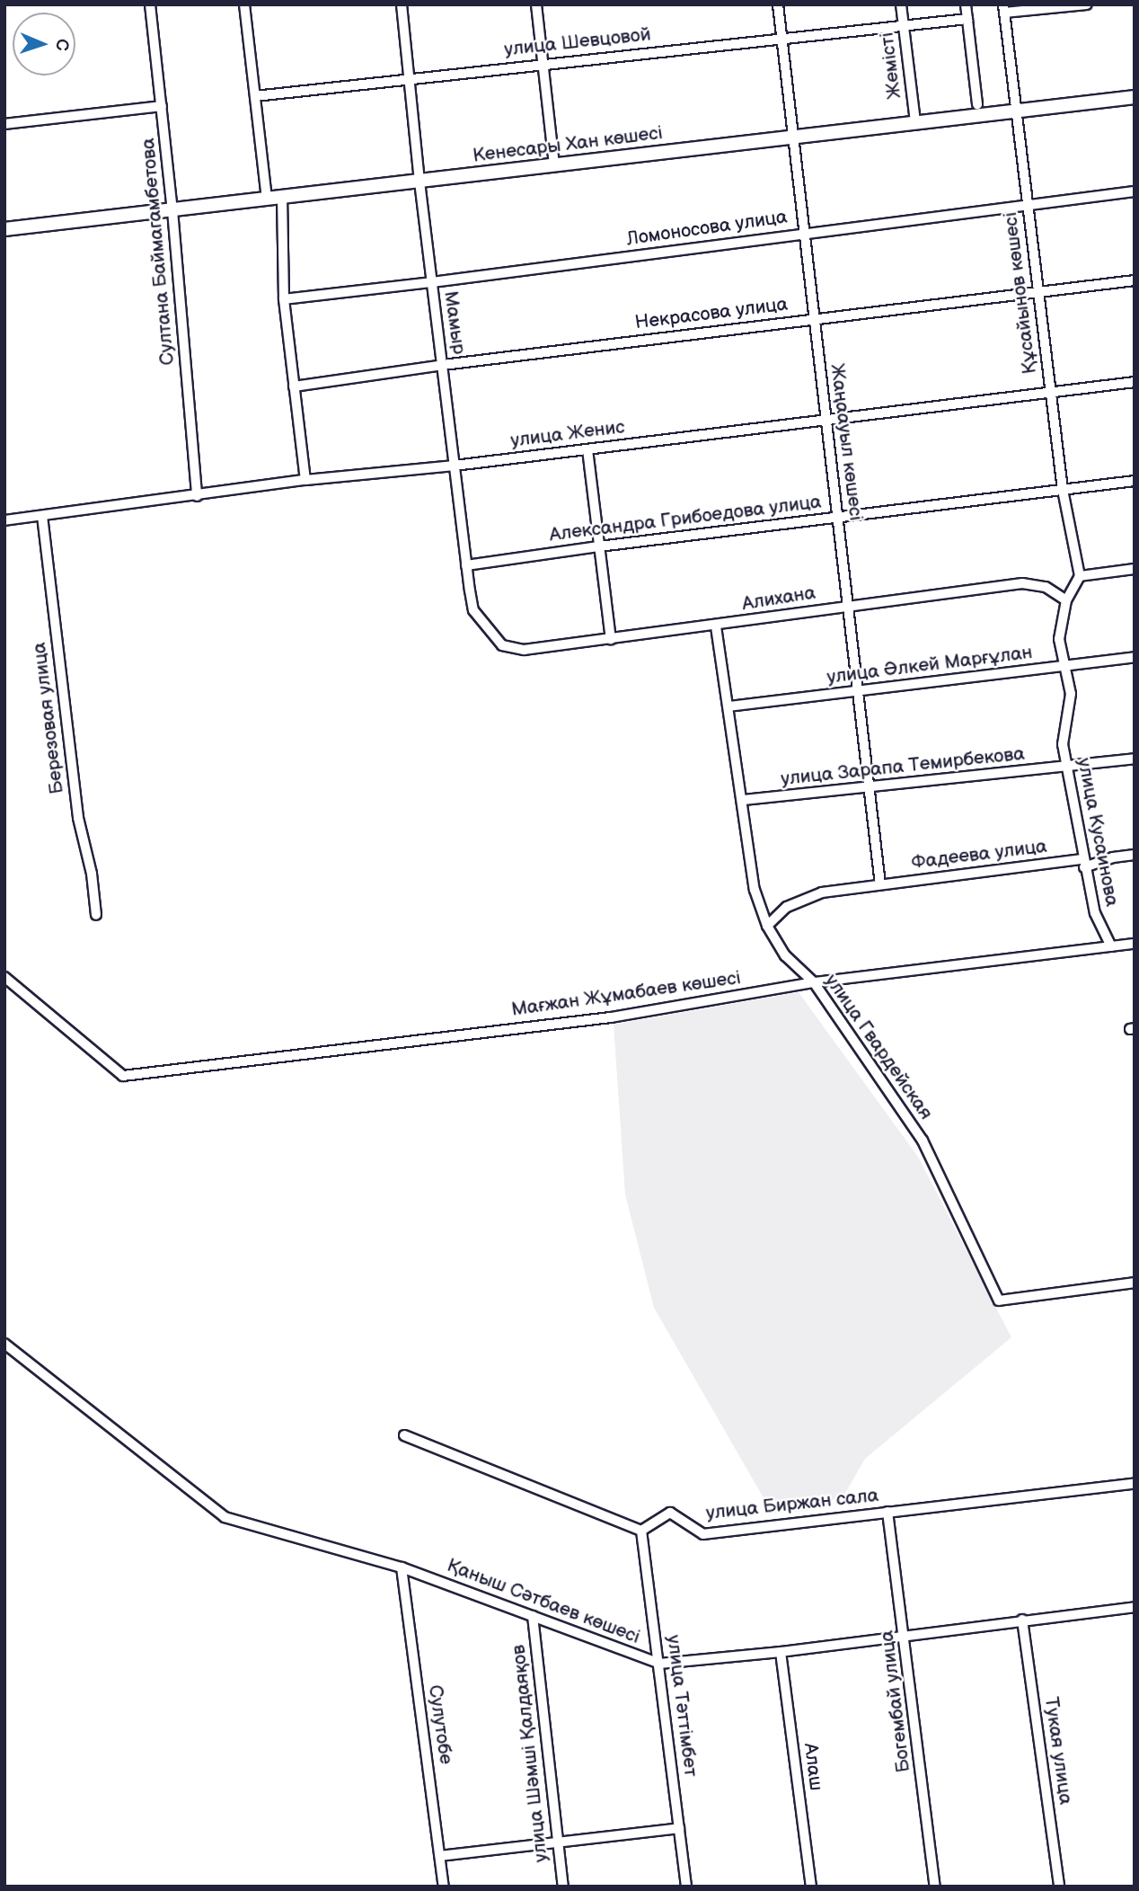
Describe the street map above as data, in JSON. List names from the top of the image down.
{
  "streets": {
    "main road": ["Кенесары Хан көшесі"],
    "street": [
      "улица Шевцовой",
      "Жемісті",
      "Ломоносова улица",
      "Султана Баймагамбетова",
      "Құсайынов көшесі",
      "Некрасова улица",
      "Мамыр",
      "улица Женис",
      "Жаңаауыл көшесі",
      "Александра Грибоедова улица",
      "Алихана",
      "улица Әлкей Марғұлан",
      "Березовая улица",
      "улица Зарапа Темирбекова",
      "улица Кусаинова",
      "Фадеева улица",
      "Мағжан Жұмабаев көшесі",
      "улица Гвардейская",
      "улица Биржан сала",
      "Қаныш Сәтбаев көшесі",
      "Богембай улица",
      "улица Тәттімбет",
      "Сулутобе",
      "Тукая улица",
      "улица Шәмші Қалдаяқов",
      "Алаш"
    ]
  },
  "crossings": [
    ["улица Шевцовой", "Жемісті"],
    ["улица Шевцовой", "Мамыр"],
    ["улица Шевцовой", "Жаңаауыл көшесі"],
    ["Жемісті", "Кенесары Хан көшесі"],
    ["Кенесары Хан көшесі", "Султана Баймагамбетова"],
    ["Кенесары Хан көшесі", "Құсайынов көшесі"],
    ["Кенесары Хан көшесі", "Мамыр"],
    ["Кенесары Хан көшесі", "Жаңаауыл көшесі"],
    ["Ломоносова улица", "Құсайынов көшесі"],
    ["Ломоносова улица", "Мамыр"],
    ["Ломоносова улица", "Жаңаауыл көшесі"],
    ["Султана Баймагамбетова", "улица Женис"],
    ["Құсайынов көшесі", "Некрасова улица"],
    ["Құсайынов көшесі", "улица Женис"],
    ["Құсайынов көшесі", "Александра Грибоедова улица"],
    ["Құсайынов көшесі", "улица Кусаинова"],
    ["Некрасова улица", "Мамыр"],
    ["Некрасова улица", "Жаңаауыл көшесі"],
    ["Мамыр", "улица Женис"],
    ["Мамыр", "Александра Грибоедова улица"],
    ["Мамыр", "Алихана"],
    ["улица Женис", "Жаңаауыл көшесі"],
    ["улица Женис", "Березовая улица"],
    ["Жаңаауыл көшесі", "Александра Грибоедова улица"],
    ["Жаңаауыл көшесі", "Алихана"],
    ["Жаңаауыл көшесі", "улица Әлкей Марғұлан"],
    ["Жаңаауыл көшесі", "улица Зарапа Темирбекова"],
    ["Жаңаауыл көшесі", "Фадеева улица"],
    ["Алихана", "улица Кусаинова"],
    ["Алихана", "улица Гвардейская"],
    ["улица Әлкей Марғұлан", "улица Кусаинова"],
    ["улица Әлкей Марғұлан", "улица Гвардейская"],
    ["улица Зарапа Темирбекова", "улица Кусаинова"],
    ["улица Зарапа Темирбекова", "улица Гвардейская"],
    ["улица Кусаинова", "Фадеева улица"],
    ["улица Кусаинова", "Мағжан Жұмабаев көшесі"],
    ["Фадеева улица", "улица Гвардейская"],
    ["Мағжан Жұмабаев көшесі", "улица Гвардейская"],
    ["улица Биржан сала", "Богембай улица"],
    ["улица Биржан сала", "улица Тәттімбет"],
    ["Қаныш Сәтбаев көшесі", "Богембай улица"],
    ["Қаныш Сәтбаев көшесі", "улица Тәттімбет"],
    ["Қаныш Сәтбаев көшесі", "Сулутобе"],
    ["Қаныш Сәтбаев көшесі", "Тукая улица"],
    ["Қаныш Сәтбаев көшесі", "улица Шәмші Қалдаяқов"],
    ["Қаныш Сәтбаев көшесі", "Алаш"]
  ],
  "north": "right"
}
